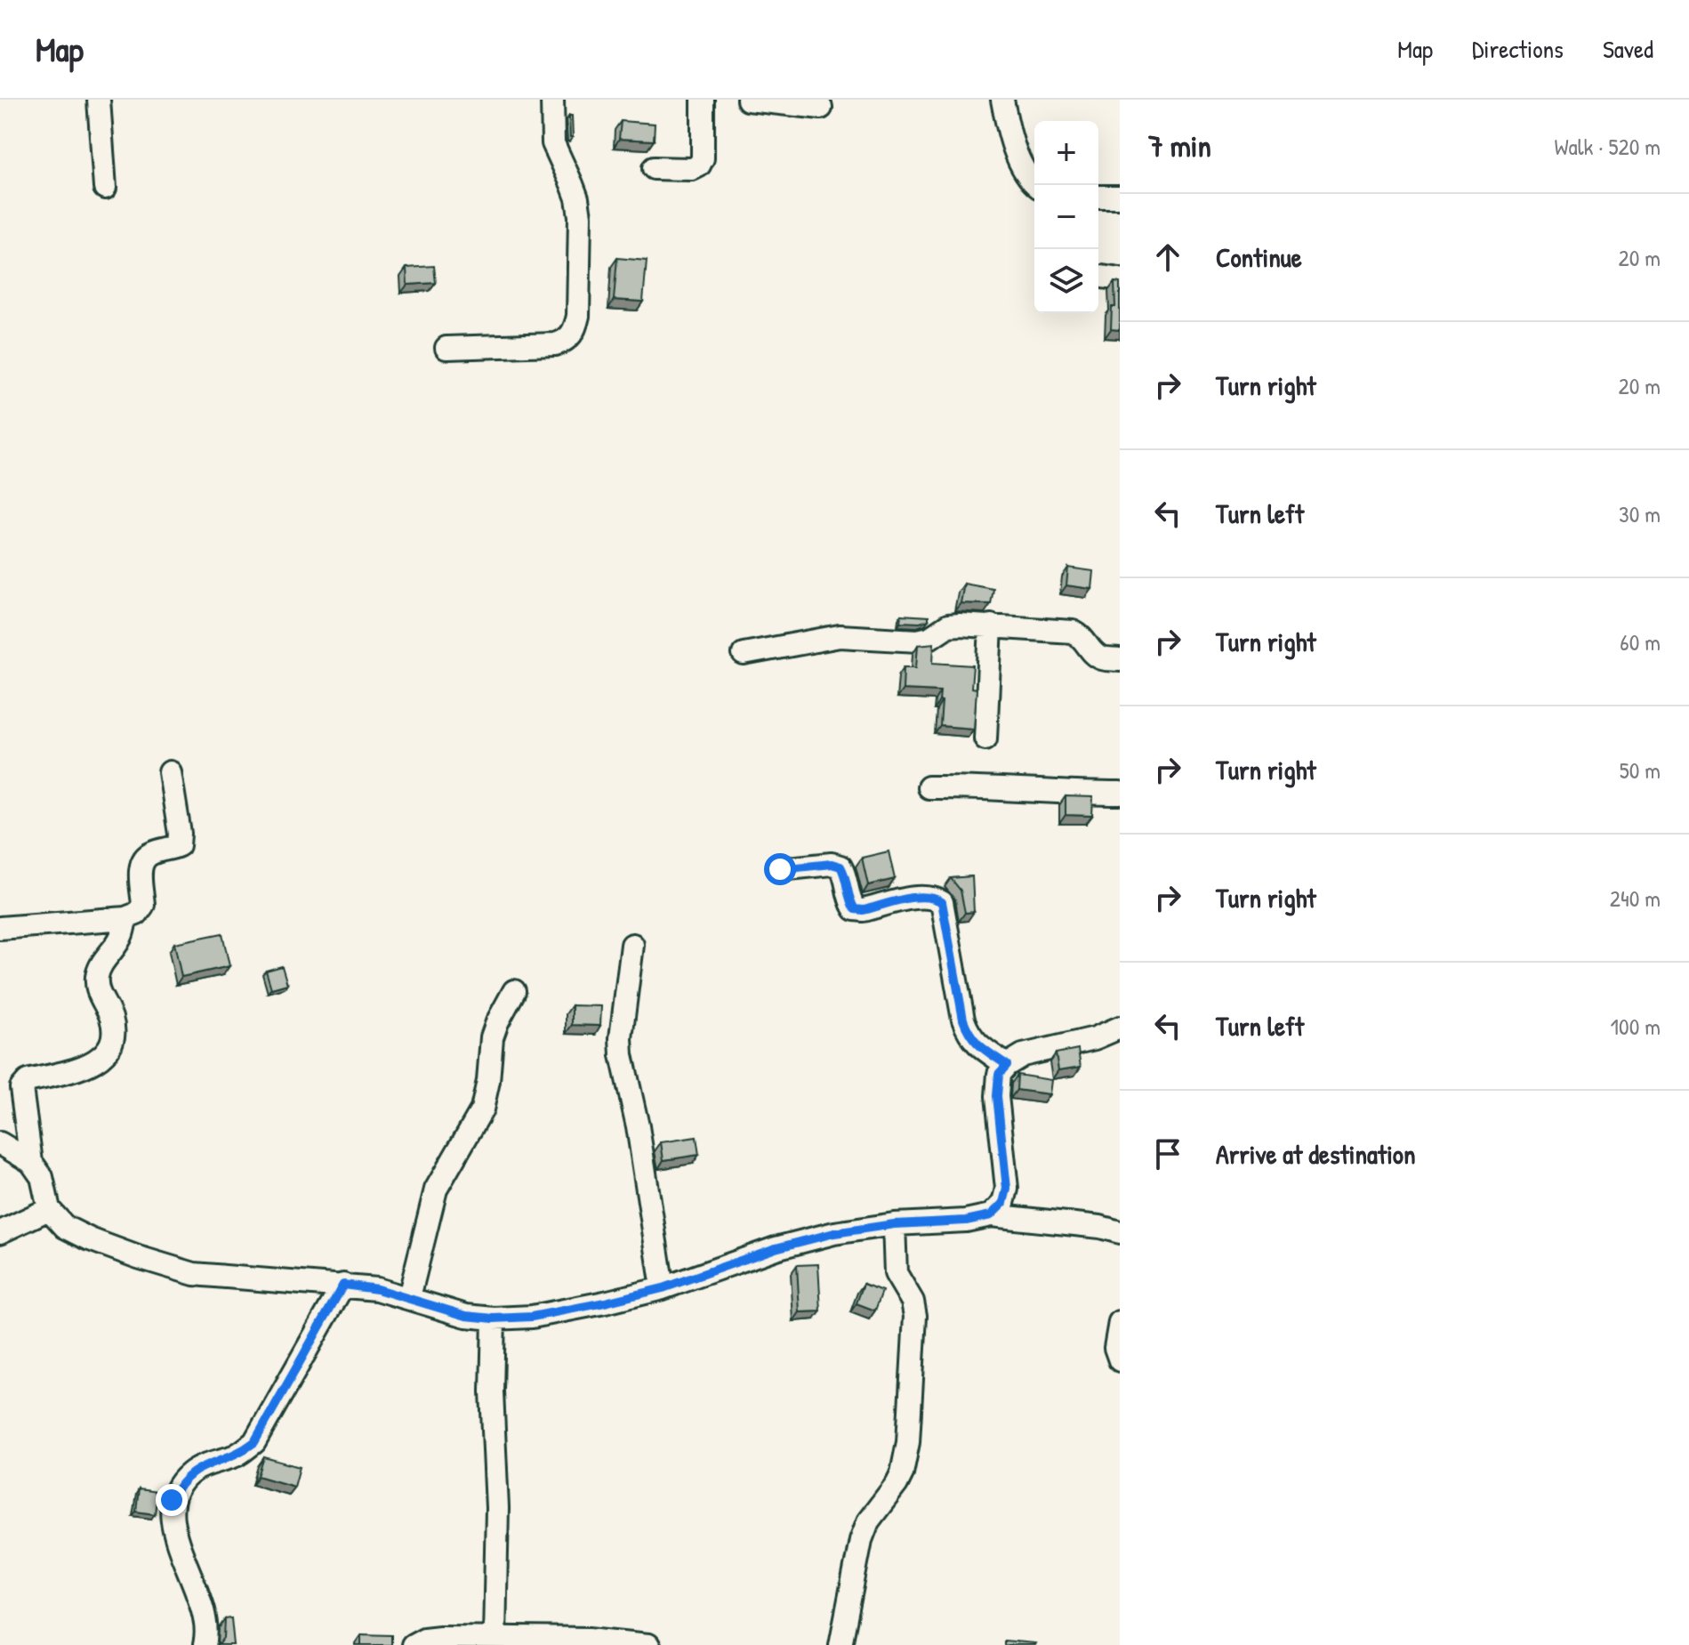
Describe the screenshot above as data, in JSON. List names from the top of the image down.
{
  "page": {
    "header": "Map",
    "nav": ["Map", "Directions", "Saved"],
    "heading": ["7 min", "Walk · 520 m"],
    "map_buttons": ["+", "−"],
    "list": [
      ["Continue", "20 m"],
      ["Turn right", "20 m"],
      ["Turn left", "30 m"],
      ["Turn right", "60 m"],
      ["Turn right", "50 m"],
      ["Turn right", "240 m"],
      ["Turn left", "100 m"],
      "Arrive at destination"
    ]
  }
}
